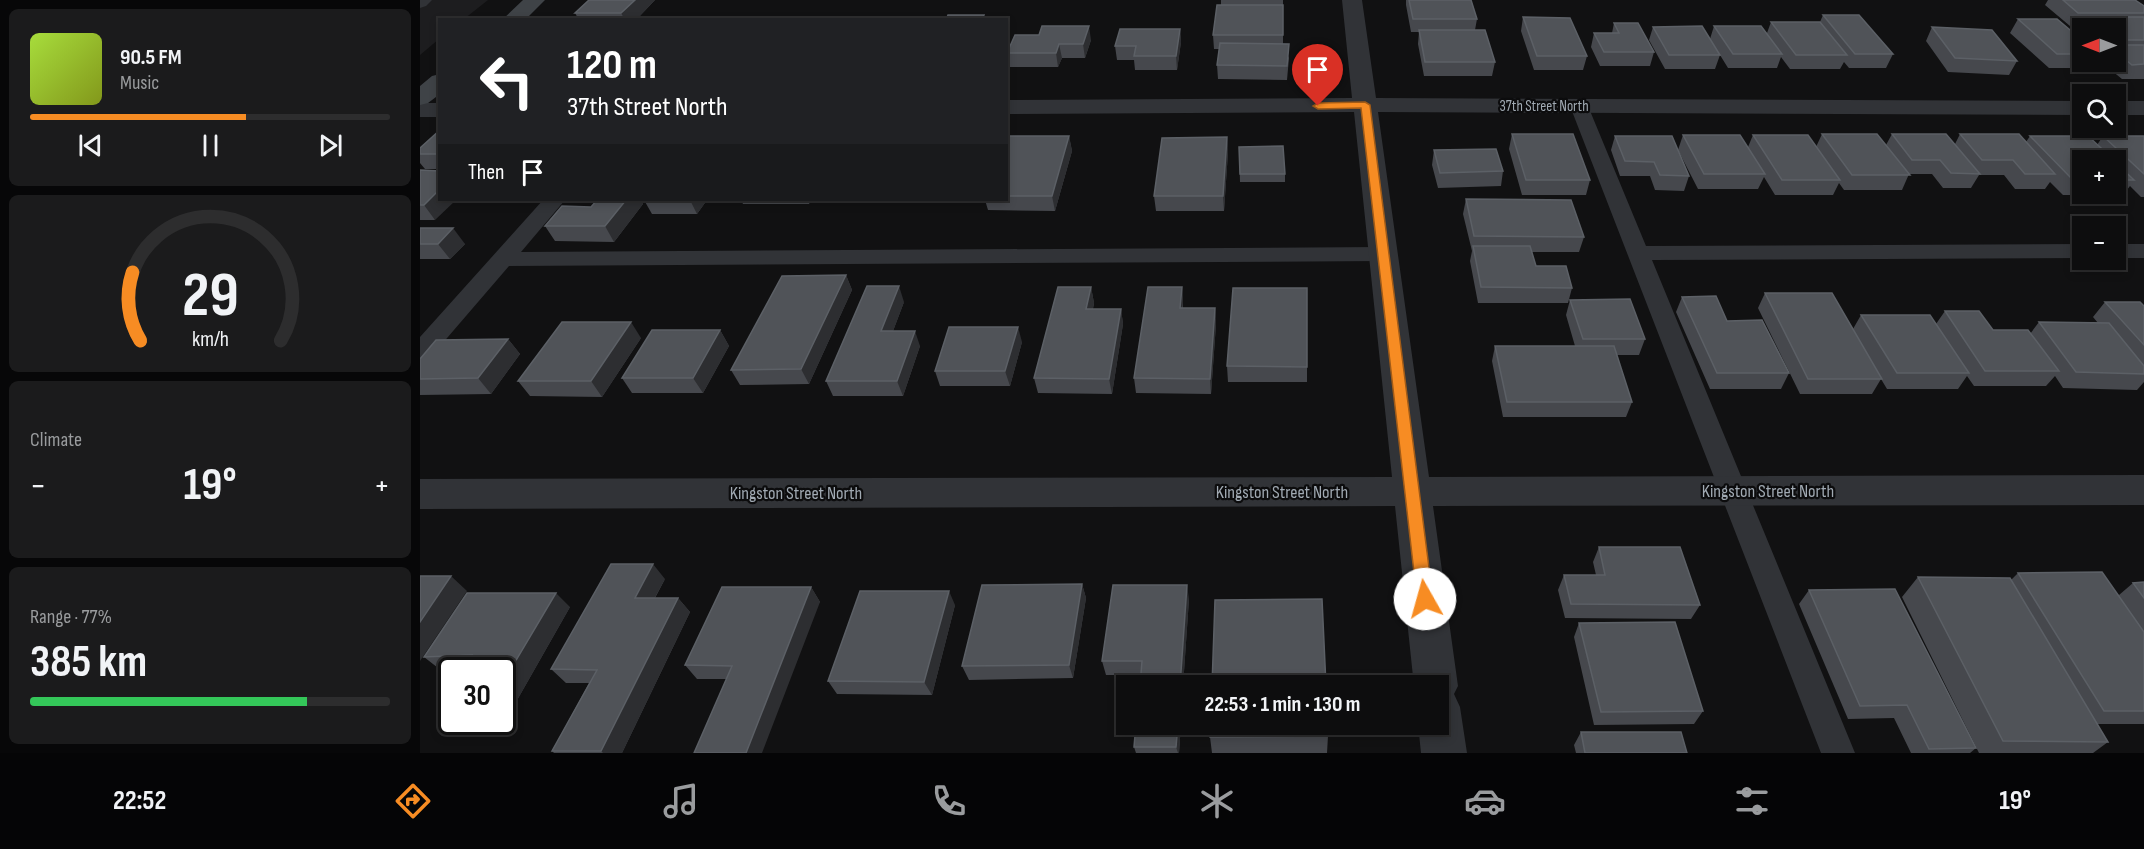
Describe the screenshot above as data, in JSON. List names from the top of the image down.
{
  "streets": {
    "street": ["37th Street North", "Kingston Street North"]
  },
  "north": "left",
  "page": {
    "map_buttons": ["+", "−"],
    "turn": ["120 m", "37th Street North"],
    "song": ["90.5 FM", "Music"],
    "then": "Then",
    "tile": [
      "Climate",
      ["Range · 77%", "385 km"]
    ],
    "heat": ["−", "19°", "+"],
    "limit": "30",
    "trip": "22:53 · 1 min · 130 m",
    "tabs": ["22:52", "19°"],
    "gauge": ["29", "km/h"]
  }
}
